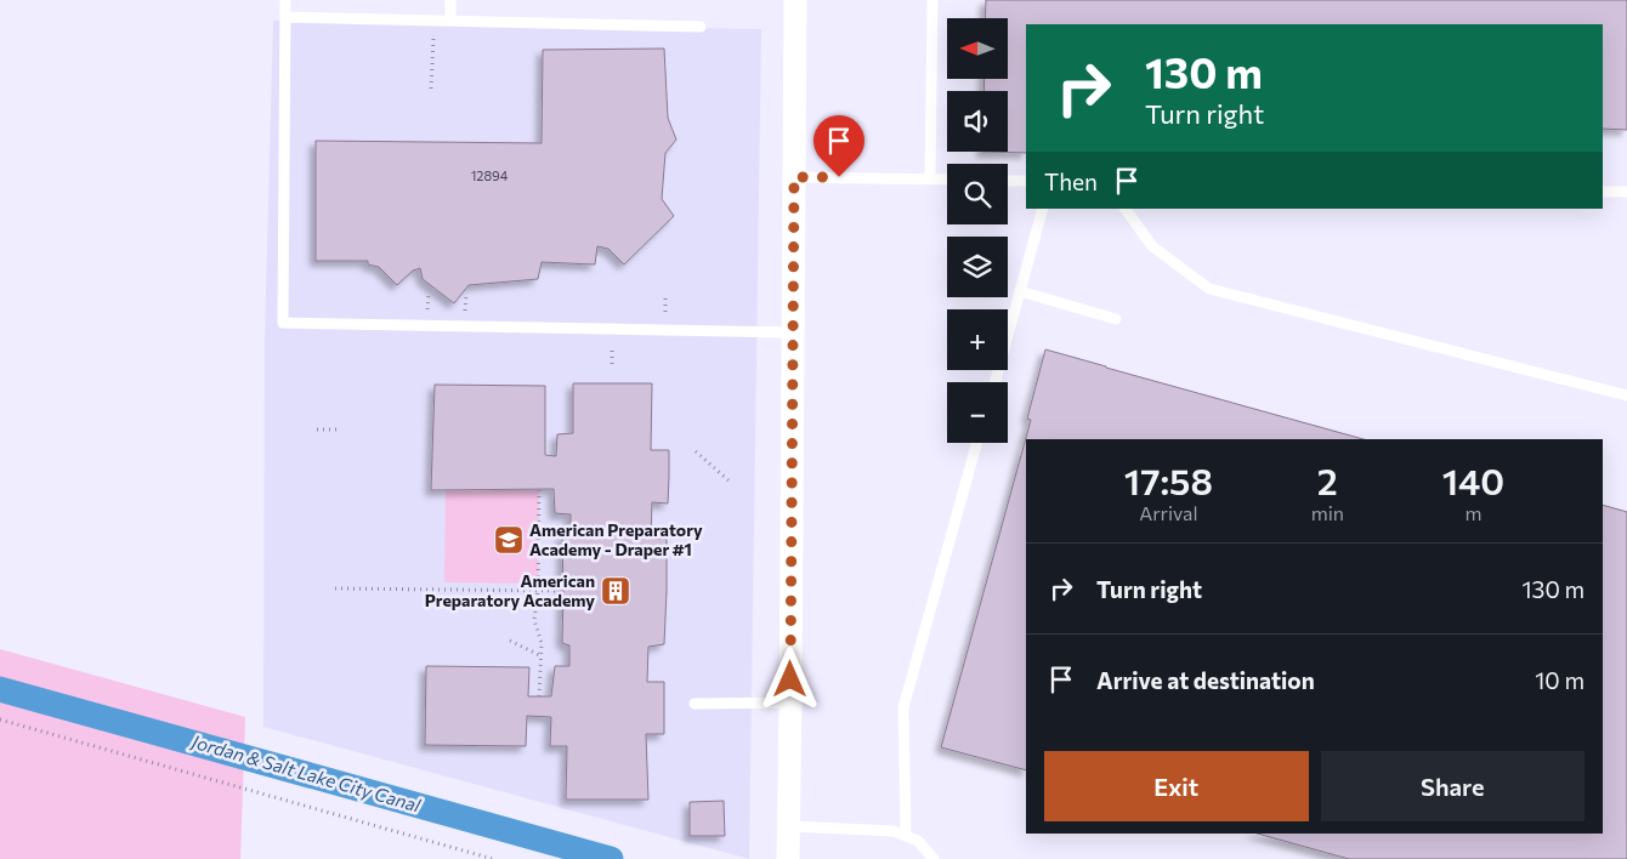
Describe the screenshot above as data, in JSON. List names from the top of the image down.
{
  "water": ["Jordan & Salt Lake City Canal"],
  "places": {
    "school or university": ["American Preparatory Academy - Draper #1"],
    "building": ["American Preparatory Academy"]
  },
  "house_numbers": ["12894"],
  "north": "left",
  "page": {
    "map_buttons": ["+", "−"],
    "turn": ["130 m", "Turn right"],
    "then": "Then",
    "eta": [
      "17:58",
      "Arrival",
      "2",
      "min",
      "140",
      "m"
    ],
    "list": [
      {
        "name": "Turn right",
        "value": "130 m"
      },
      {
        "name": "Arrive at destination",
        "value": "10 m"
      }
    ],
    "buttons": ["Exit", "Share"]
  }
}
